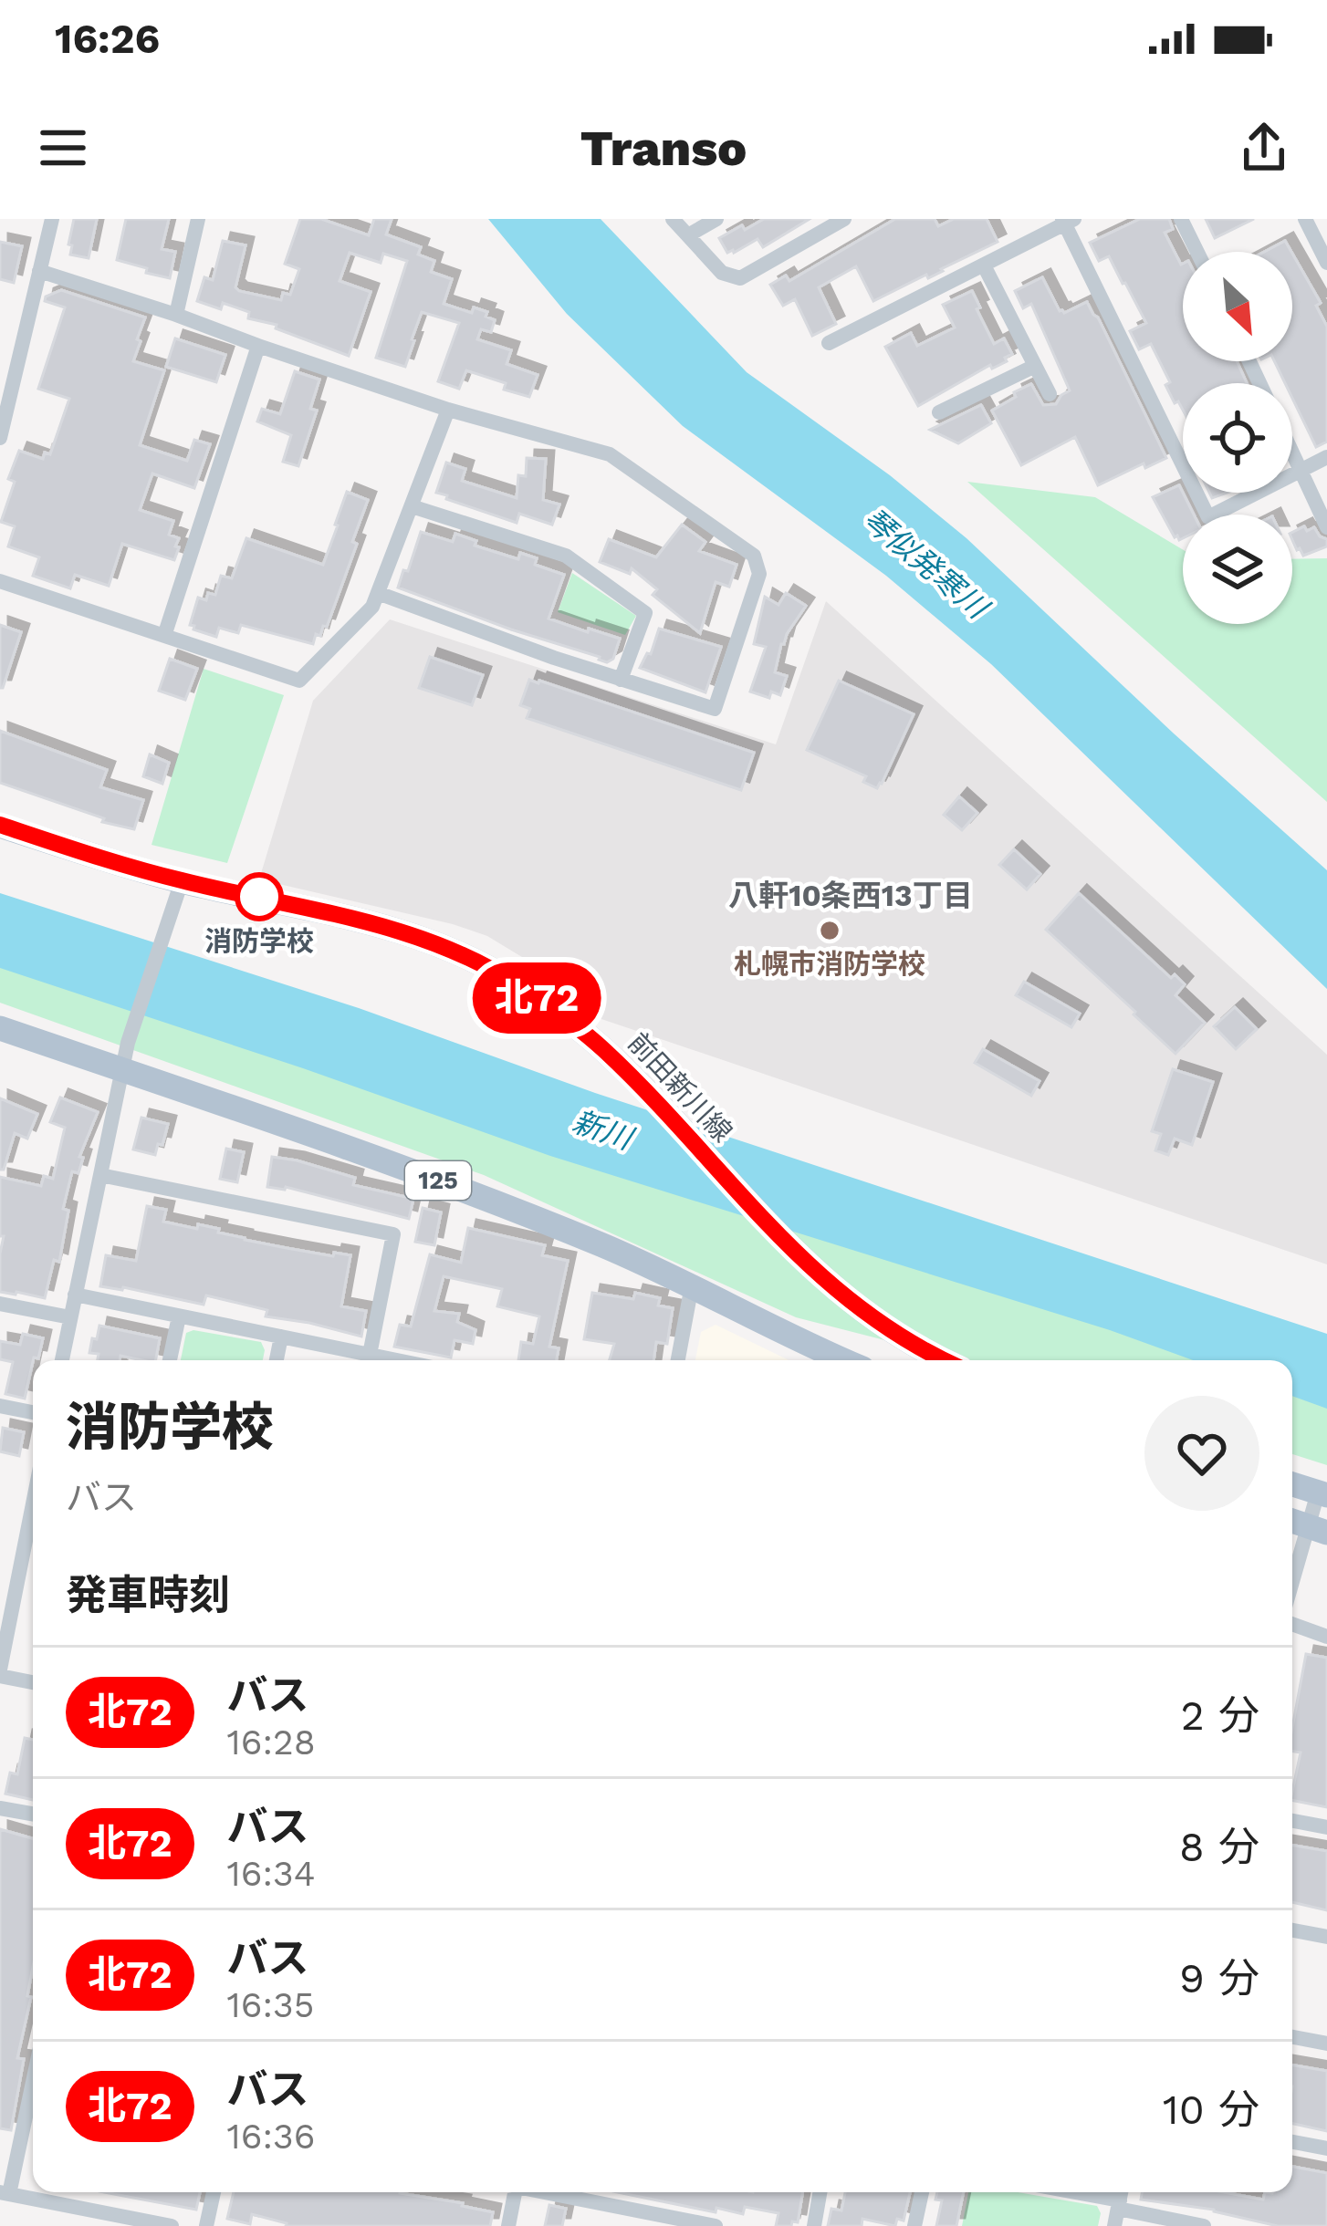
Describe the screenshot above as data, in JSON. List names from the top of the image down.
{
  "streets": {
    "main road": ["前田新川線", "125"]
  },
  "districts": ["八軒10条西13丁目"],
  "water": ["琴似発寒川", "新川"],
  "places": ["消防学校", "札幌市消防学校"],
  "lines": ["bus line 北72"],
  "north": "bottom right",
  "page": {
    "status": "16:26",
    "header": "Transo",
    "on_map": "北72",
    "heading": [
      ["消防学校", "バス"],
      "発車時刻"
    ],
    "list": [
      {
        "mark": "北72",
        "name": "バス",
        "note": "16:28",
        "value": "2 分"
      },
      {
        "mark": "北72",
        "name": "バス",
        "note": "16:34",
        "value": "8 分"
      },
      {
        "mark": "北72",
        "name": "バス",
        "note": "16:35",
        "value": "9 分"
      },
      {
        "mark": "北72",
        "name": "バス",
        "note": "16:36",
        "value": "10 分"
      }
    ]
  }
}
